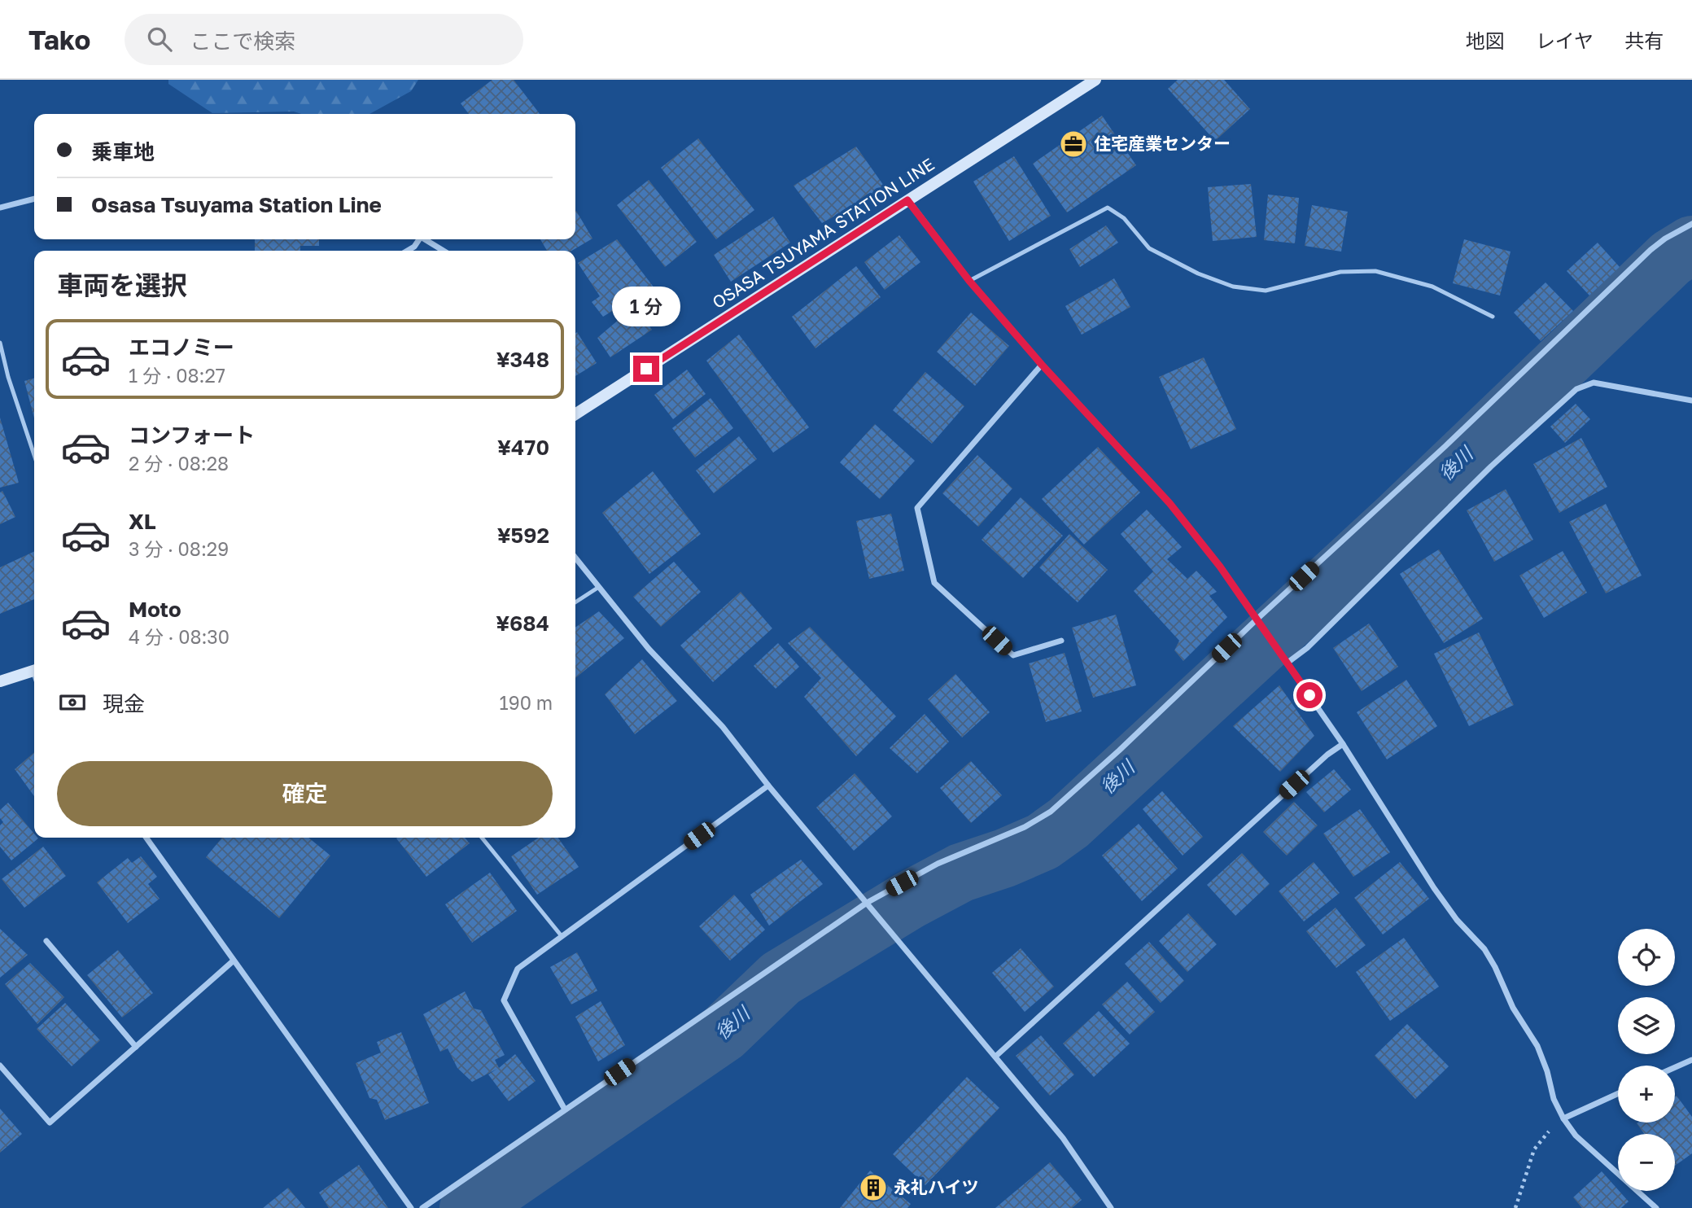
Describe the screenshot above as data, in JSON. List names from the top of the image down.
{
  "streets": {
    "main road": ["OSASA TSUYAMA STATION LINE"]
  },
  "water": ["後川"],
  "places": {
    "office": ["住宅産業センター"],
    "building": ["永礼ハイツ"]
  },
  "page": {
    "header": "Tako",
    "search": "ここで検索",
    "nav": ["地図", "レイヤ", "共有"],
    "banner": ["乗車地", "Osasa Tsuyama Station Line"],
    "heading": "車両を選択",
    "bubble": "1 分",
    "list": [
      {
        "name": "エコノミー",
        "note": "1 分 · 08:27",
        "value": "¥348"
      },
      {
        "name": "コンフォート",
        "note": "2 分 · 08:28",
        "value": "¥470"
      },
      {
        "name": "XL",
        "note": "3 分 · 08:29",
        "value": "¥592"
      },
      {
        "name": "Moto",
        "note": "4 分 · 08:30",
        "value": "¥684"
      }
    ],
    "pay": ["現金", "190 m"],
    "buttons": "確定",
    "map_buttons": ["+", "−"]
  }
}
